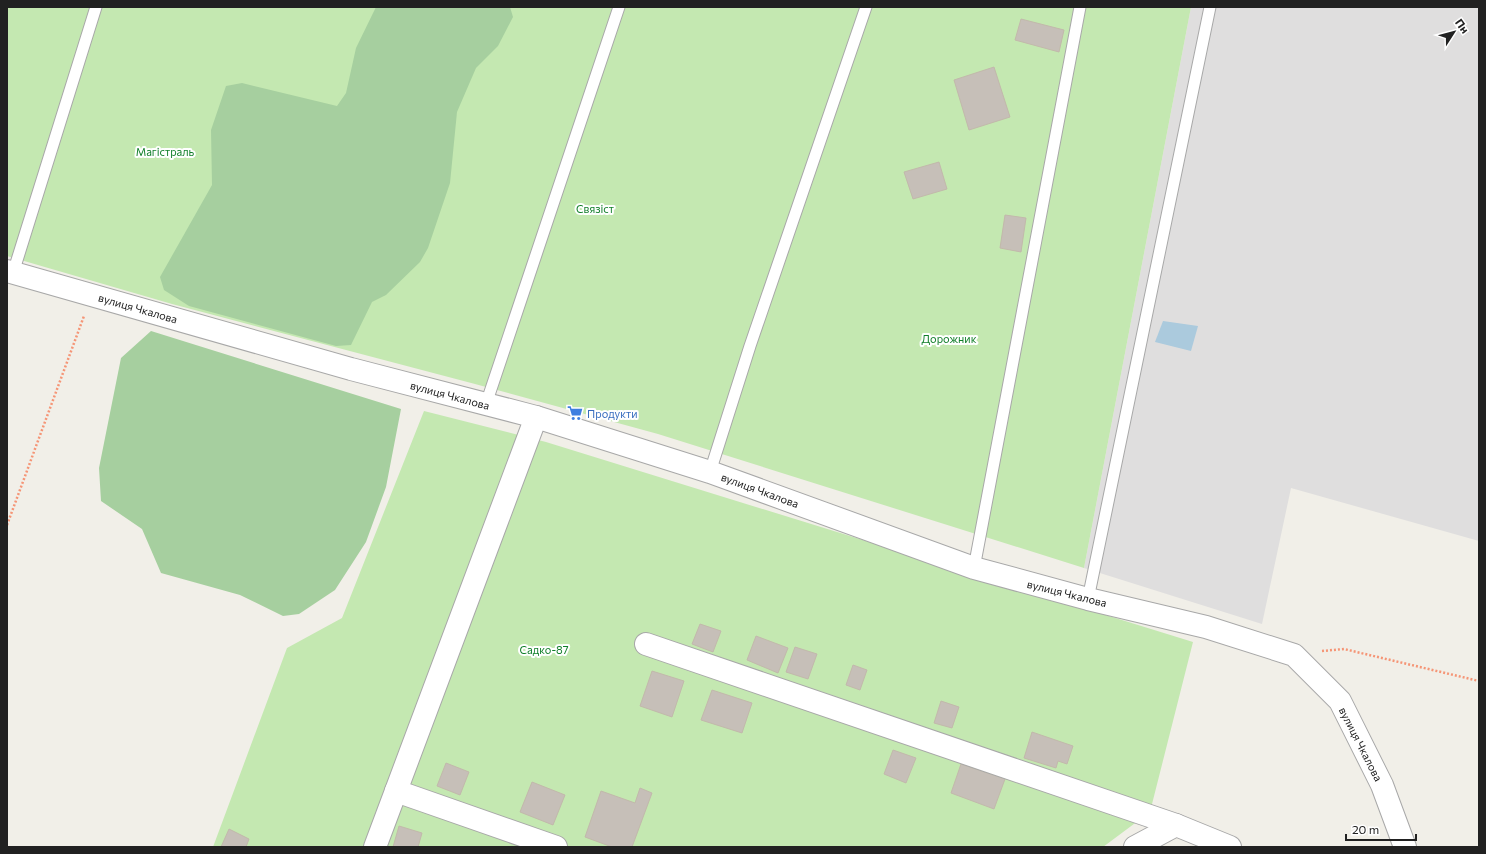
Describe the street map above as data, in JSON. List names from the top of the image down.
{
  "streets": {
    "street": ["вулиця Чкалова"]
  },
  "parks": [
    "Магістраль",
    "Связіст",
    "Дорожник",
    "Садко-87"
  ],
  "places": {
    "supermarket": ["Продукти"]
  },
  "scale_bar": "20 m",
  "north": "top right"
}
